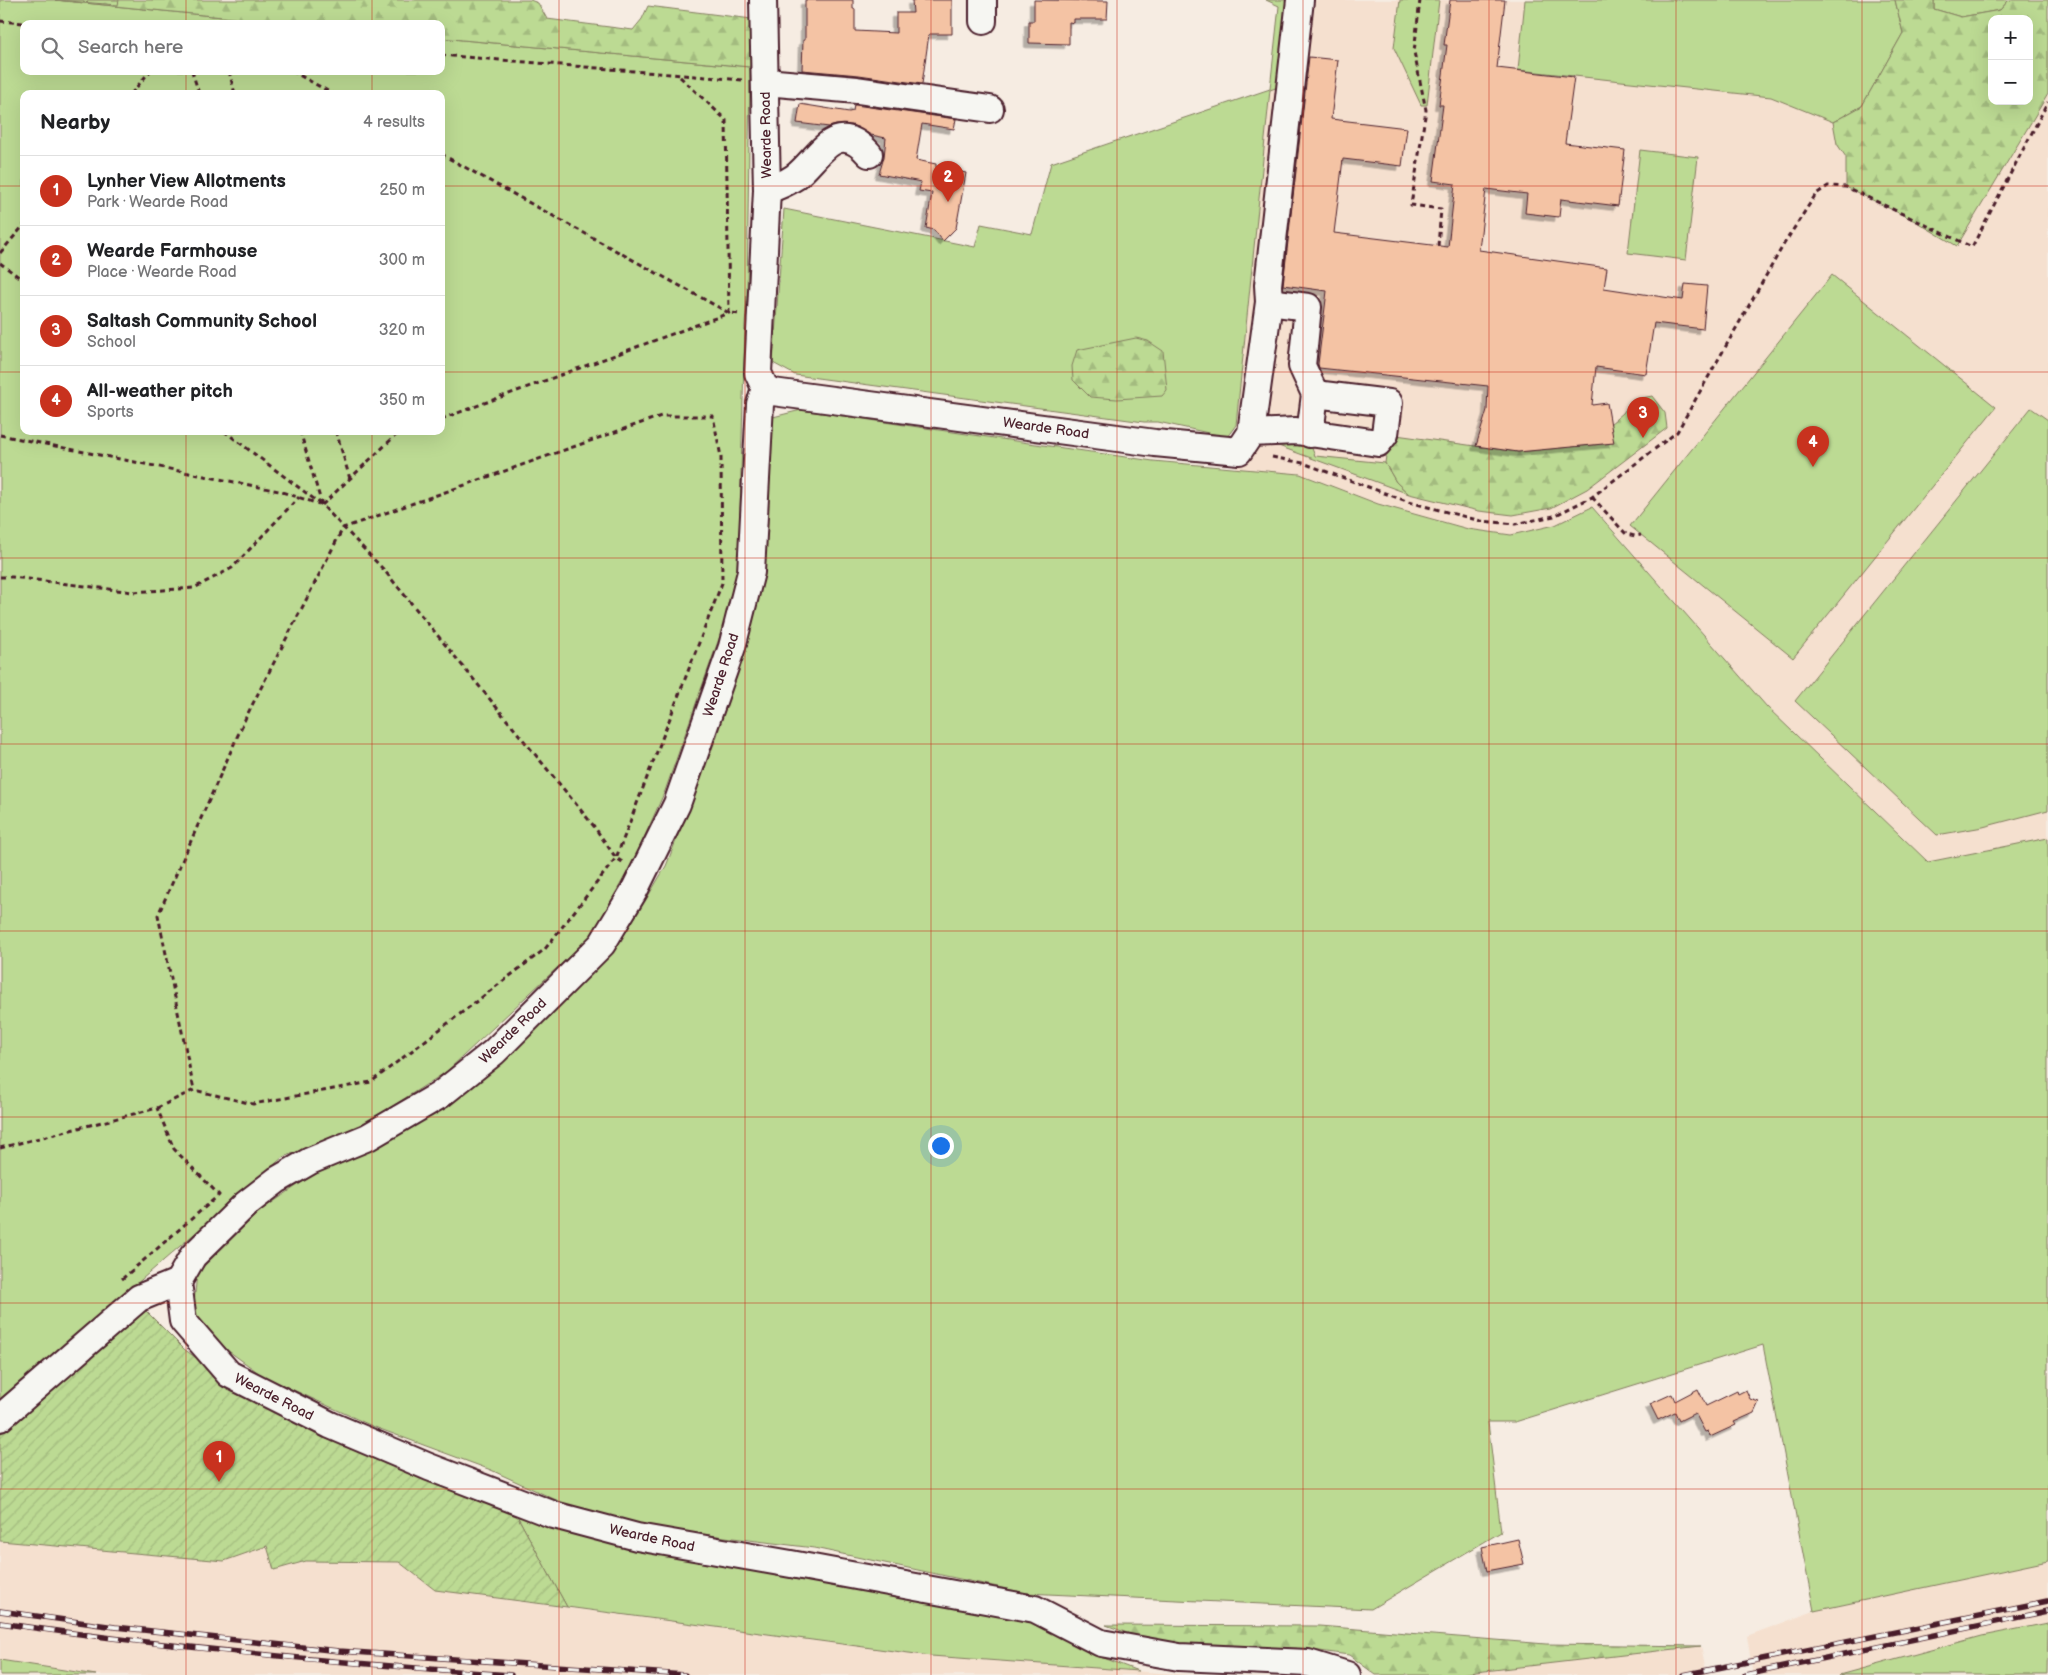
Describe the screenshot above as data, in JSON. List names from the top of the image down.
{
  "streets": {
    "street": ["Wearde Road"]
  },
  "page": {
    "map_buttons": ["+", "−"],
    "search": "Search here",
    "heading": ["Nearby", "4 results"],
    "list": [
      {
        "mark": "1",
        "name": "Lynher View Allotments",
        "note": "Park · Wearde Road",
        "value": "250 m"
      },
      {
        "mark": "2",
        "name": "Wearde Farmhouse",
        "note": "Place · Wearde Road",
        "value": "300 m"
      },
      {
        "mark": "3",
        "name": "Saltash Community School",
        "note": "School",
        "value": "320 m"
      },
      {
        "mark": "4",
        "name": "All-weather pitch",
        "note": "Sports",
        "value": "350 m"
      }
    ],
    "pins": [
      "2",
      "3",
      "4",
      "1"
    ]
  }
}
